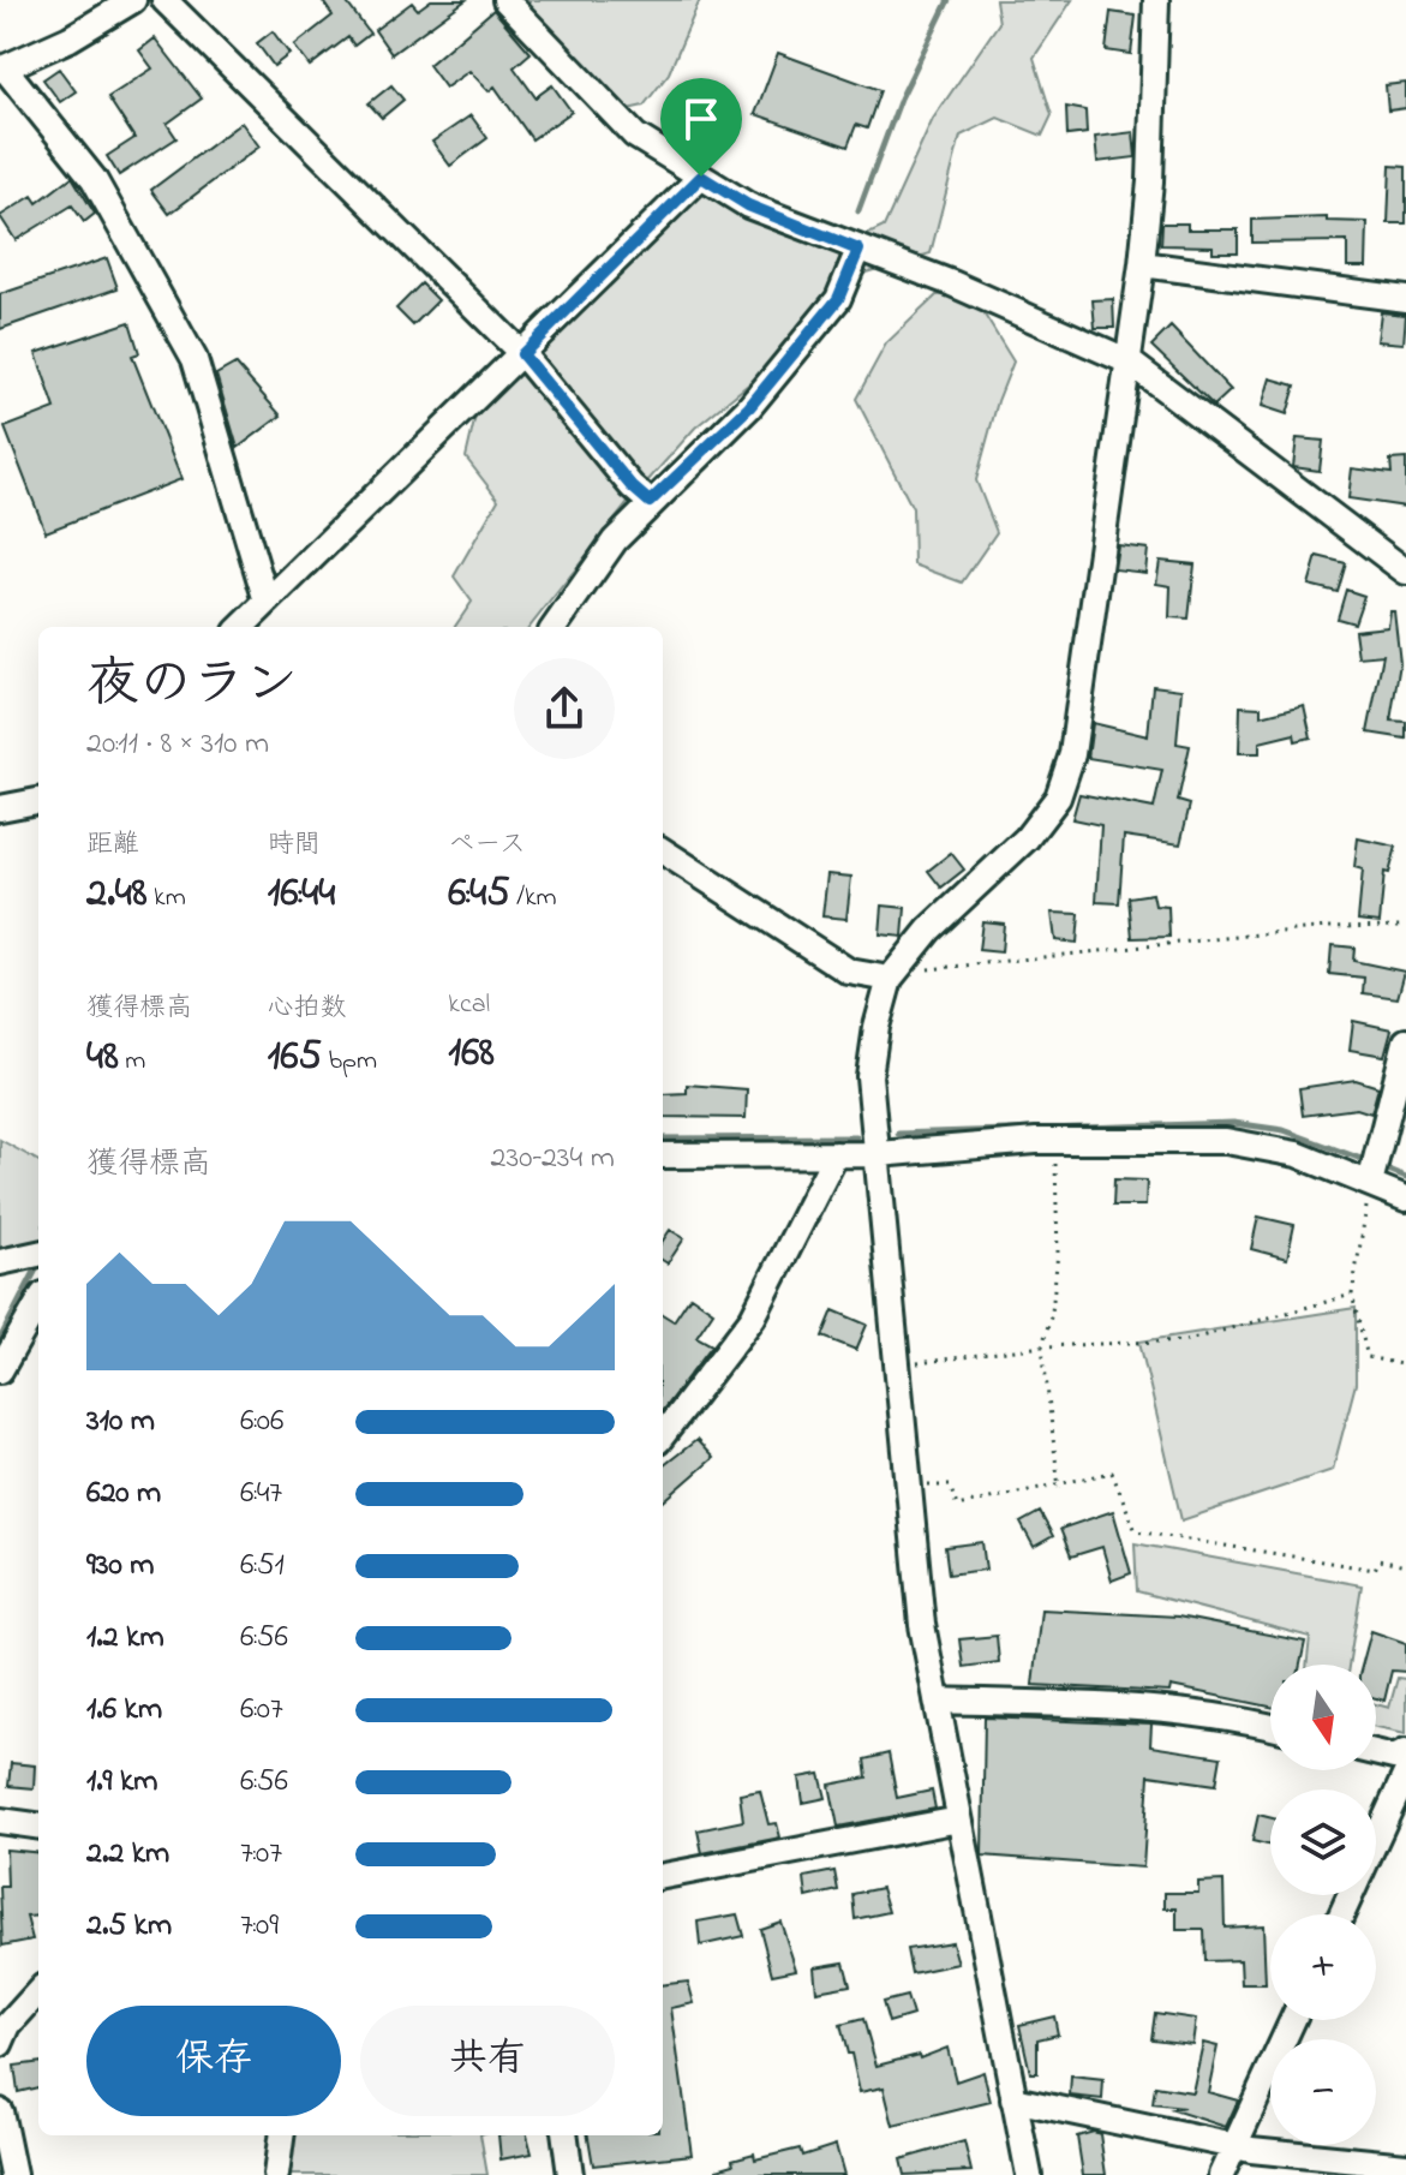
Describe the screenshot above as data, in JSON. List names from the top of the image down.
{
  "north": "bottom",
  "page": {
    "heading": ["夜のラン", "20:11 · 8 × 310 m"],
    "stats": [
      ["距離", "2.48 km"],
      ["時間", "16:44"],
      ["ペース", "6:45 /km"],
      ["獲得標高", "48 m"],
      ["心拍数", "165 bpm"],
      ["kcal", "168"]
    ],
    "chart": ["獲得標高", "230–234 m"],
    "list": [
      {
        "name": "310 m",
        "note": "6:06"
      },
      {
        "name": "620 m",
        "note": "6:47"
      },
      {
        "name": "930 m",
        "note": "6:51"
      },
      {
        "name": "1.2 km",
        "note": "6:56"
      },
      {
        "name": "1.6 km",
        "note": "6:07"
      },
      {
        "name": "1.9 km",
        "note": "6:56"
      },
      {
        "name": "2.2 km",
        "note": "7:07"
      },
      {
        "name": "2.5 km",
        "note": "7:09"
      }
    ],
    "map_buttons": ["+", "−"],
    "buttons": ["保存", "共有"]
  }
}
